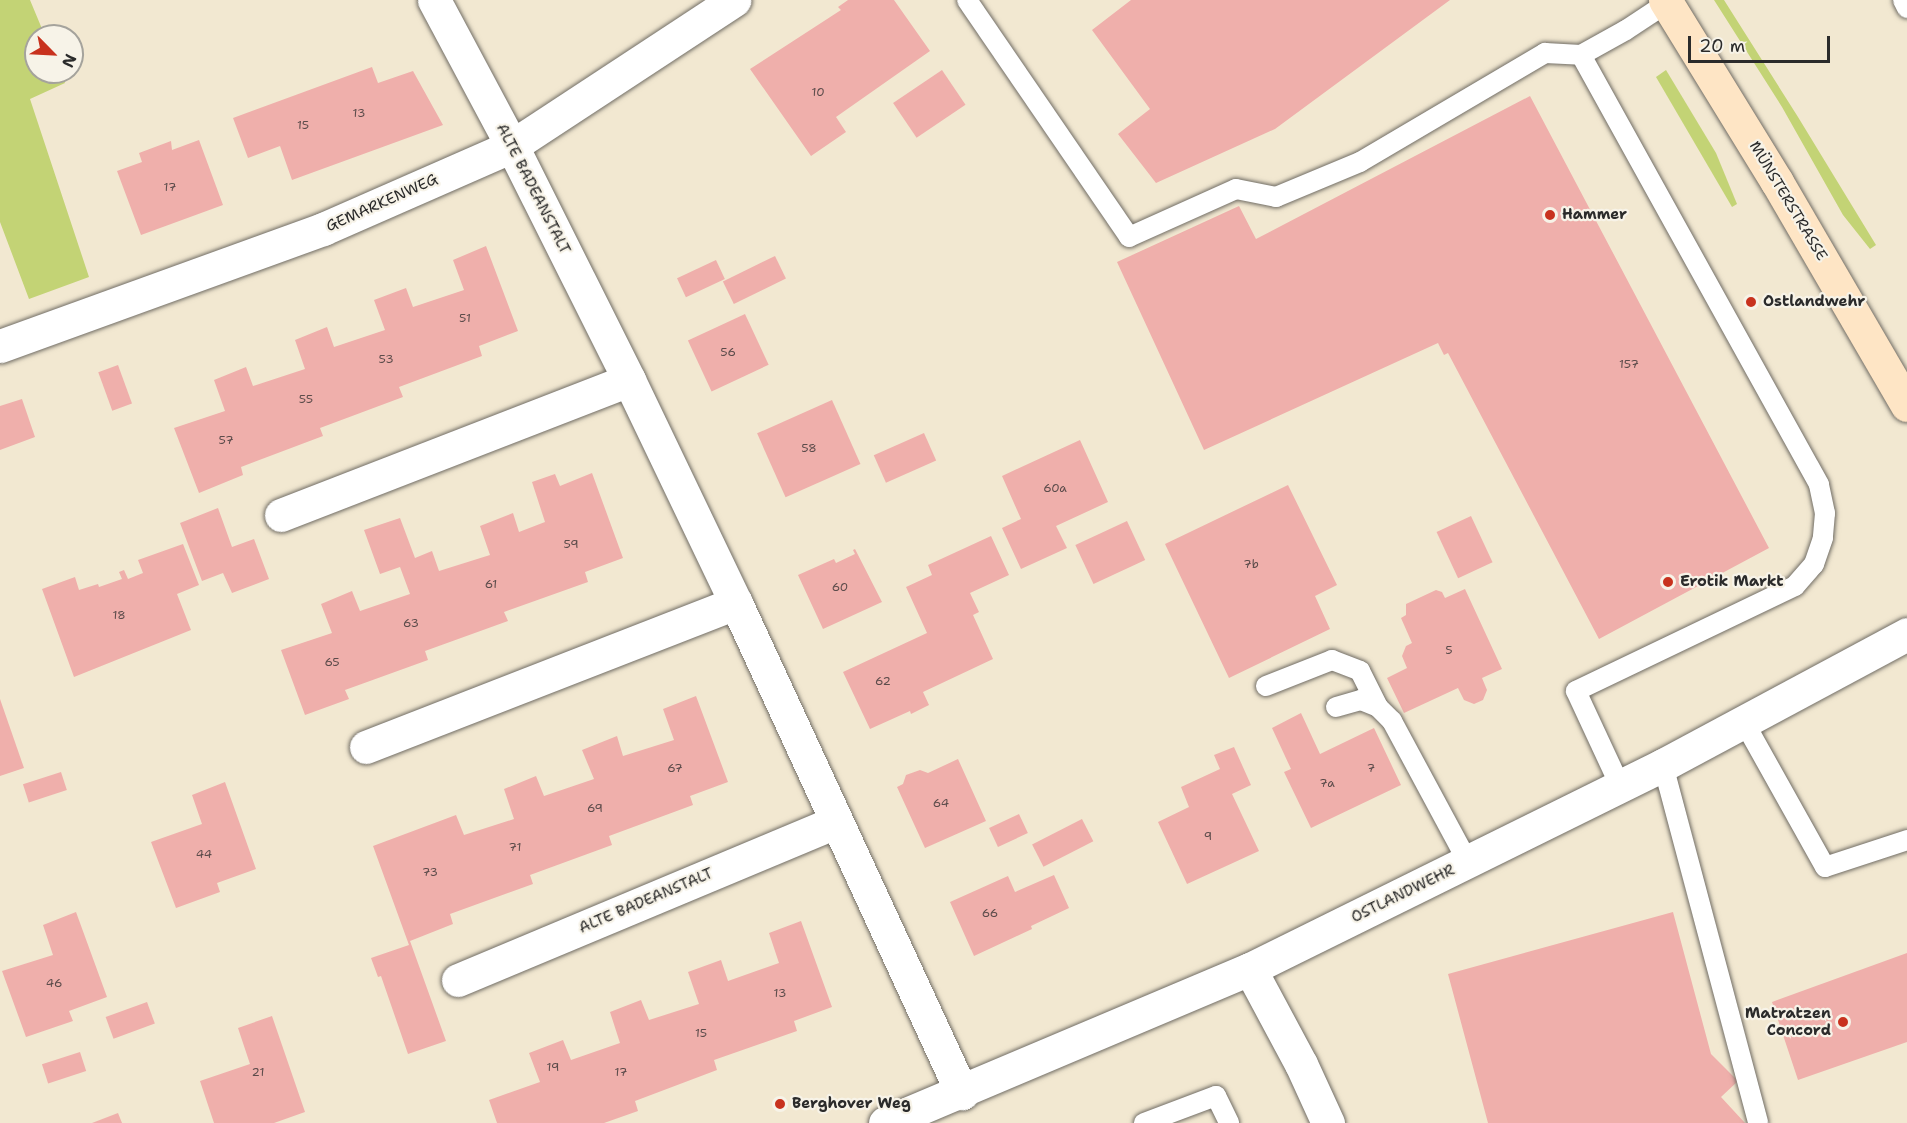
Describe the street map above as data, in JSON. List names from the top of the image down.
{
  "streets": {
    "main road": ["MÜNSTERSTRASSE"],
    "street": ["ALTE BADEANSTALT", "GEMARKENWEG", "OSTLANDWEHR"]
  },
  "crossings": [
    ["ALTE BADEANSTALT", "GEMARKENWEG"],
    ["ALTE BADEANSTALT", "OSTLANDWEHR"]
  ],
  "places": [
    "Hammer",
    "Ostlandwehr",
    "Erotik Markt",
    "Matratzen Concord",
    "Berghover Weg"
  ],
  "house_numbers": [
    "10",
    "13",
    "15",
    "17",
    "51",
    "56",
    "53",
    "157",
    "55",
    "57",
    "58",
    "60a",
    "59",
    "7b",
    "61",
    "60",
    "18",
    "63",
    "5",
    "65",
    "62",
    "67",
    "7",
    "7a",
    "64",
    "69",
    "9",
    "71",
    "44",
    "73",
    "66",
    "46",
    "13",
    "15",
    "19",
    "21",
    "17"
  ],
  "scale_bar": "20 m",
  "north": "bottom right"
}
